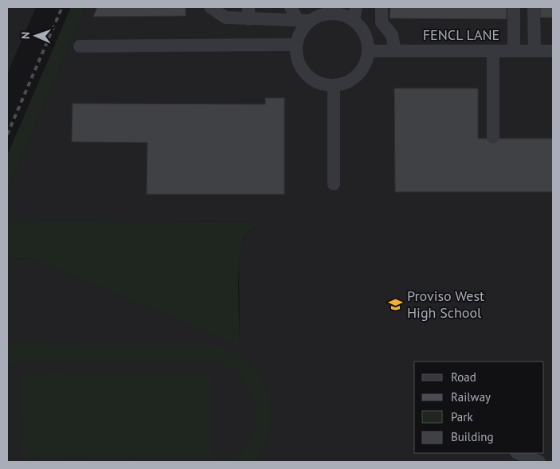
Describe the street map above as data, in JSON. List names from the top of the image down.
{
  "streets": {
    "street": ["FENCL LANE"]
  },
  "places": {
    "school or university": ["Proviso West High School"]
  },
  "legend": [
    "Road",
    "Railway",
    "Park",
    "Building"
  ],
  "north": "left"
}
